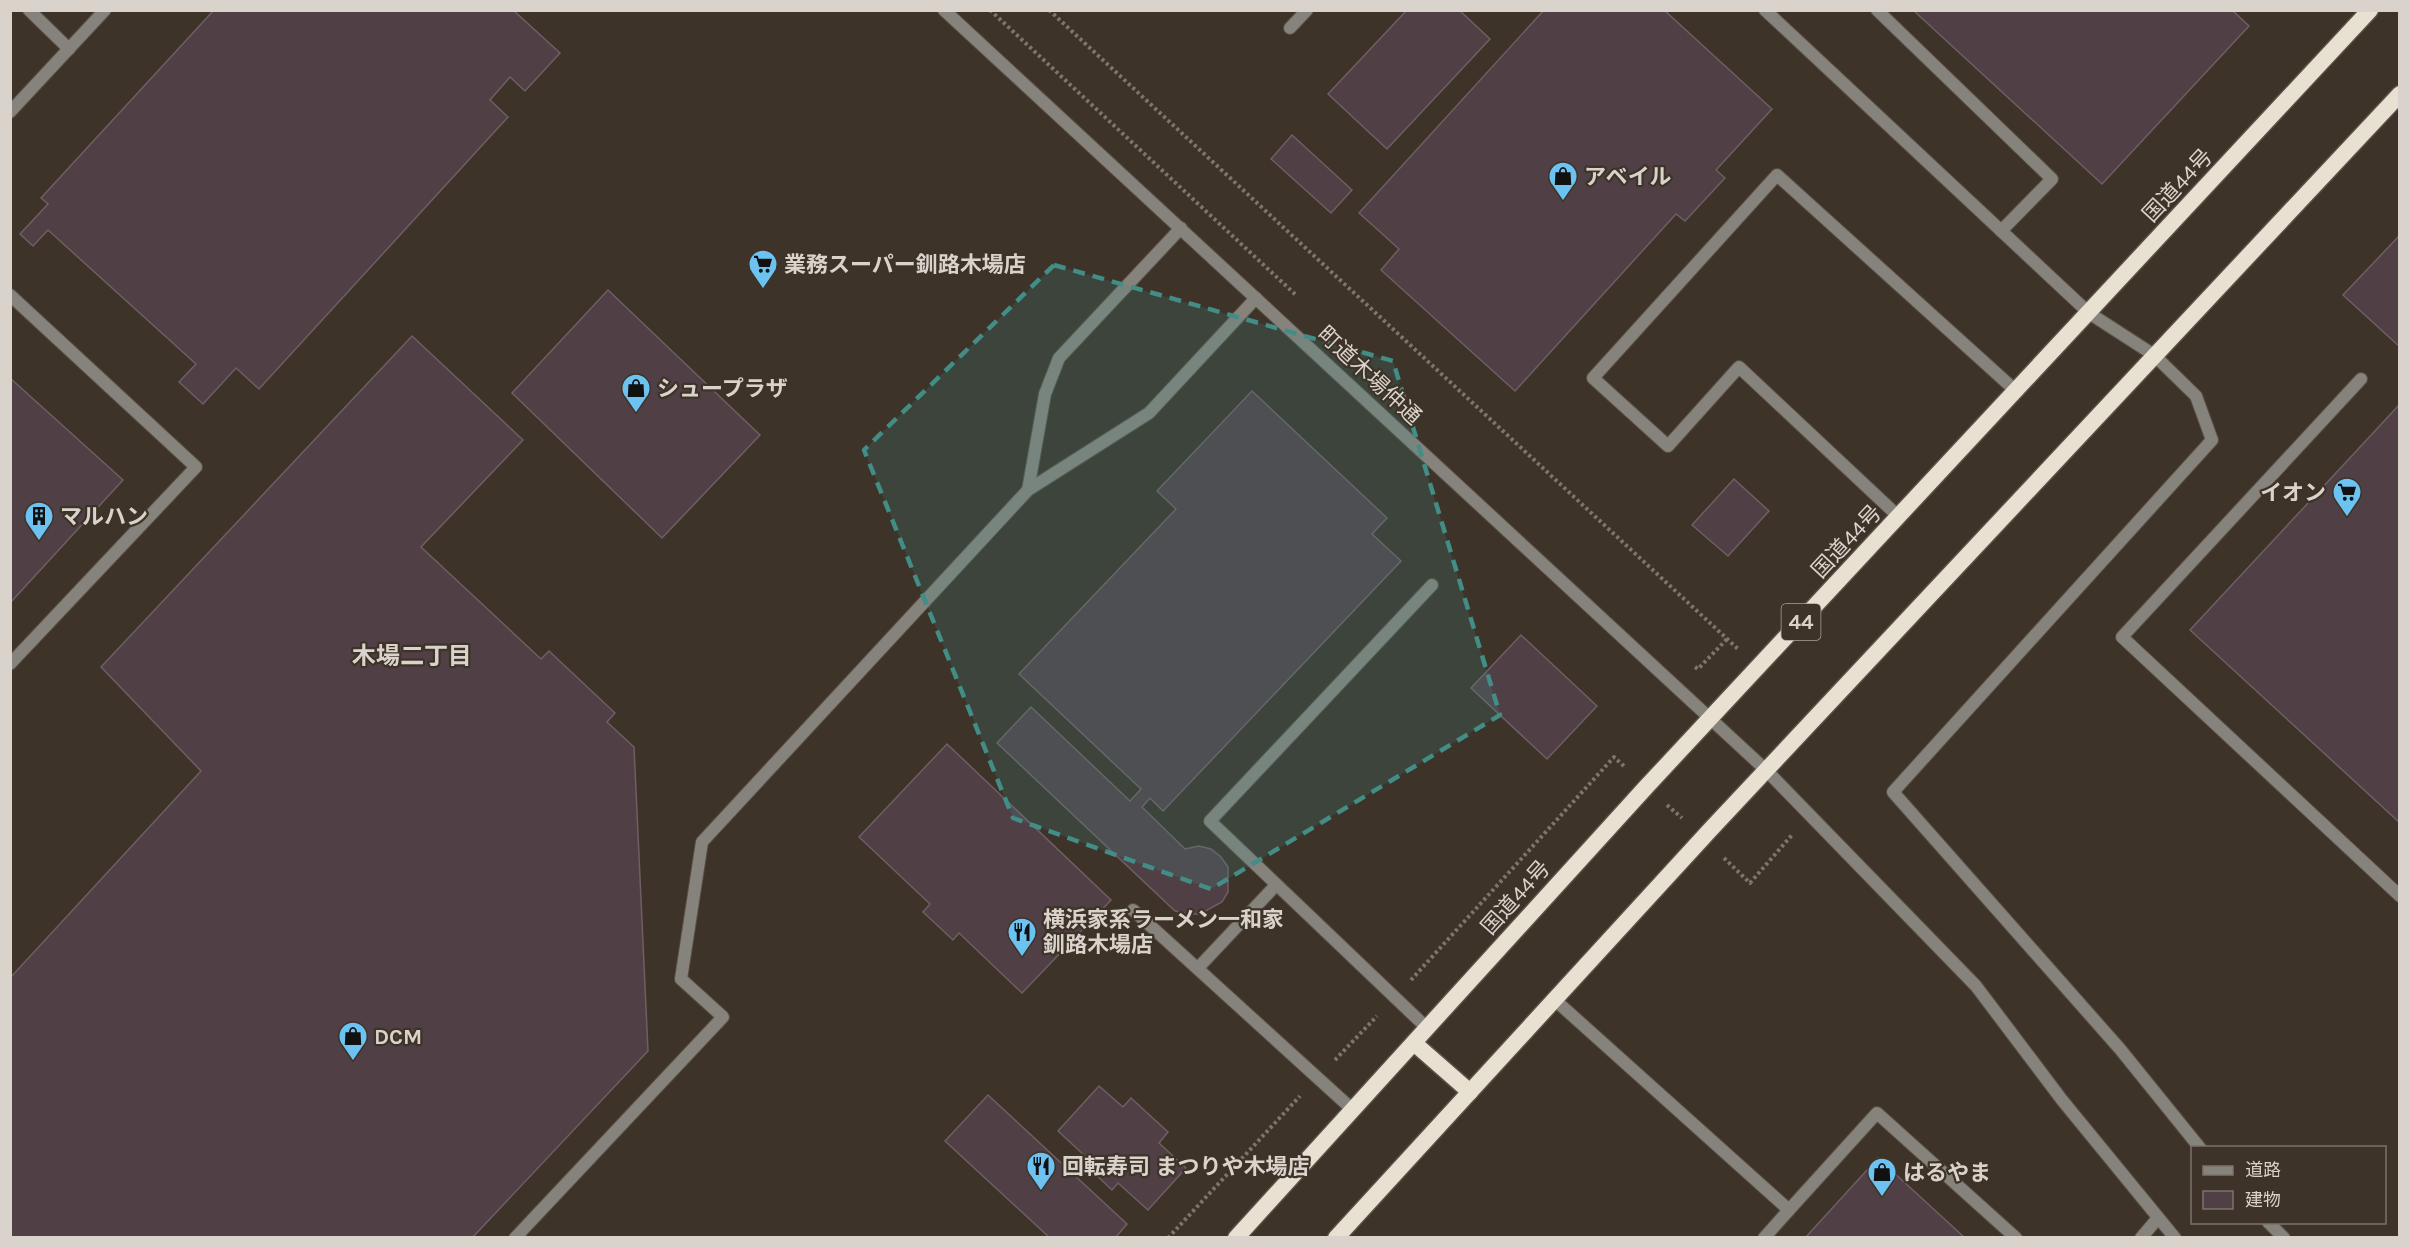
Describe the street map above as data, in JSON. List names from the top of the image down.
{
  "streets": {
    "highway": ["国道44号", "44"],
    "street": ["町道木場仲通"]
  },
  "crossings": [
    ["国道44号", "町道木場仲通"]
  ],
  "districts": ["木場二丁目"],
  "places": {
    "shop": [
      "アベイル",
      "シュープラザ",
      "DCM",
      "はるやま"
    ],
    "supermarket": ["業務スーパー釧路木場店", "イオン"],
    "building": ["マルハン"],
    "restaurant": ["横浜家系ラーメン一和家 釧路木場店", "回転寿司 まつりや木場店"]
  },
  "legend": ["道路", "建物"]
}
